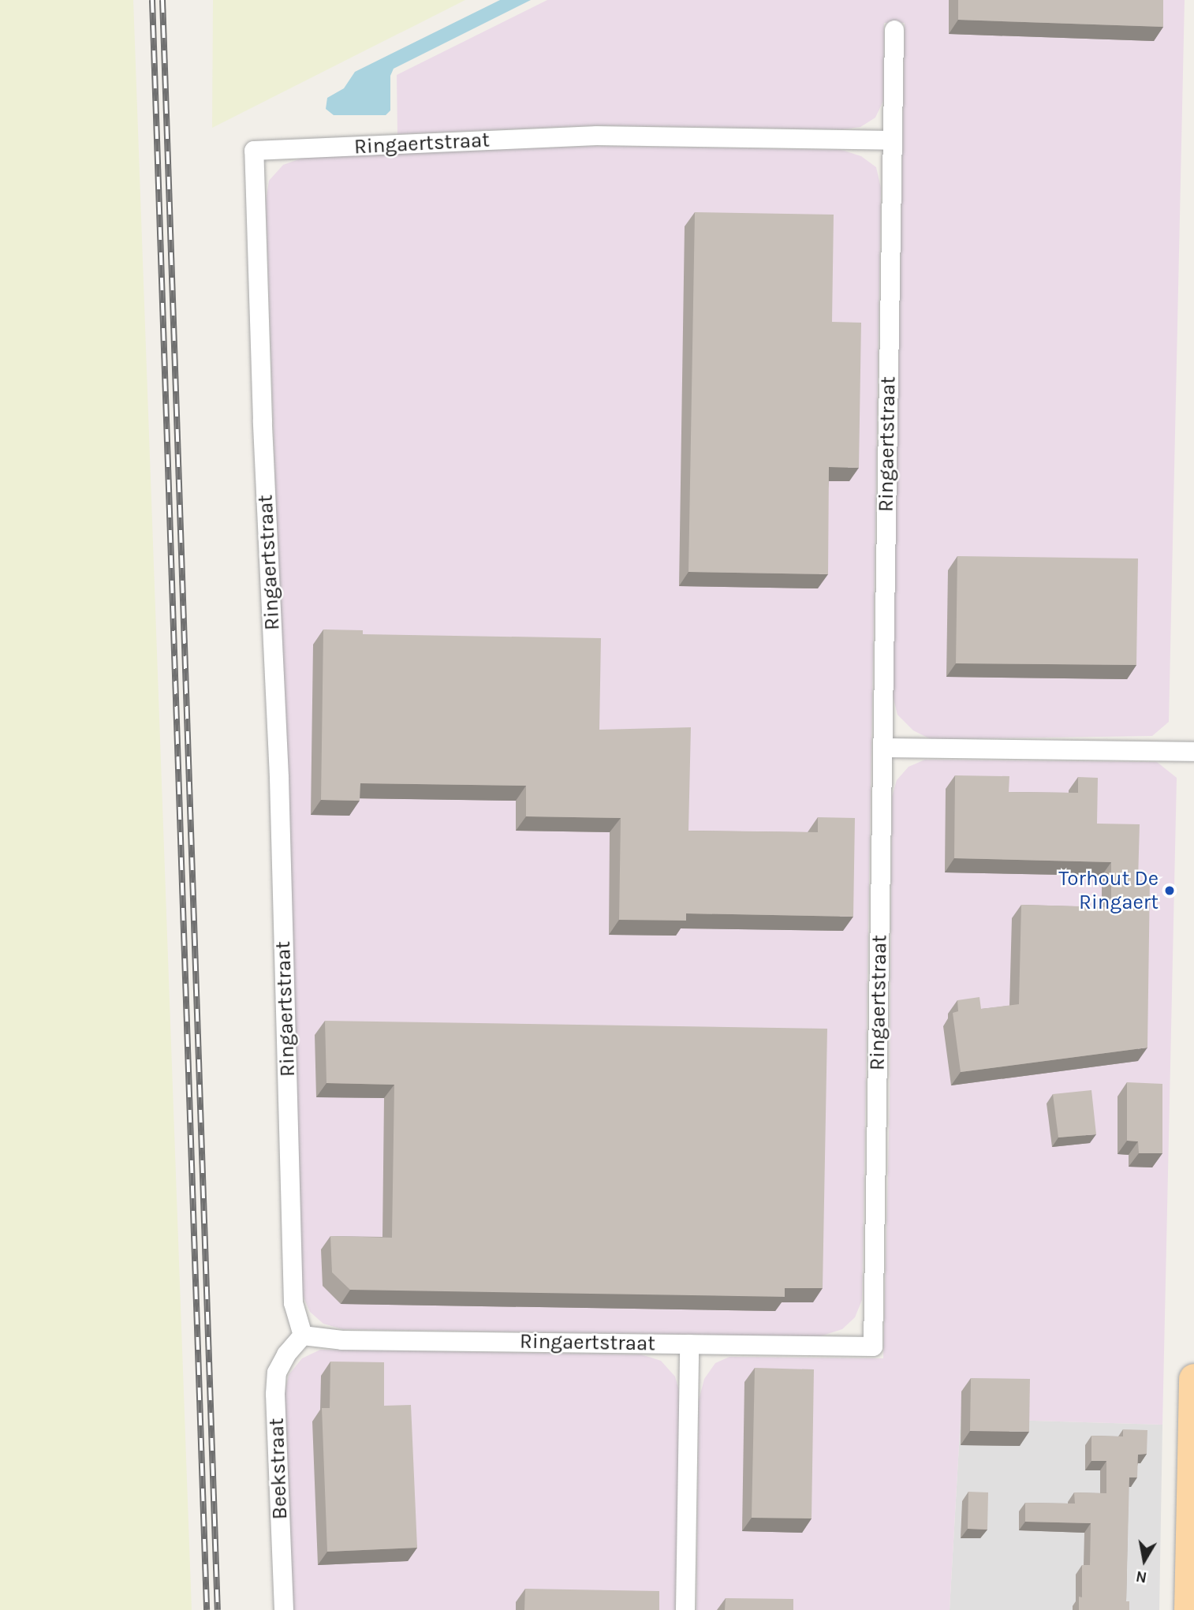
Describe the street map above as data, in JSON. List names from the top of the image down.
{
  "streets": {
    "street": ["Ringaertstraat", "Beekstraat"]
  },
  "crossings": [
    ["Ringaertstraat", "Beekstraat"]
  ],
  "places": ["Torhout De Ringaert"],
  "north": "bottom"
}
